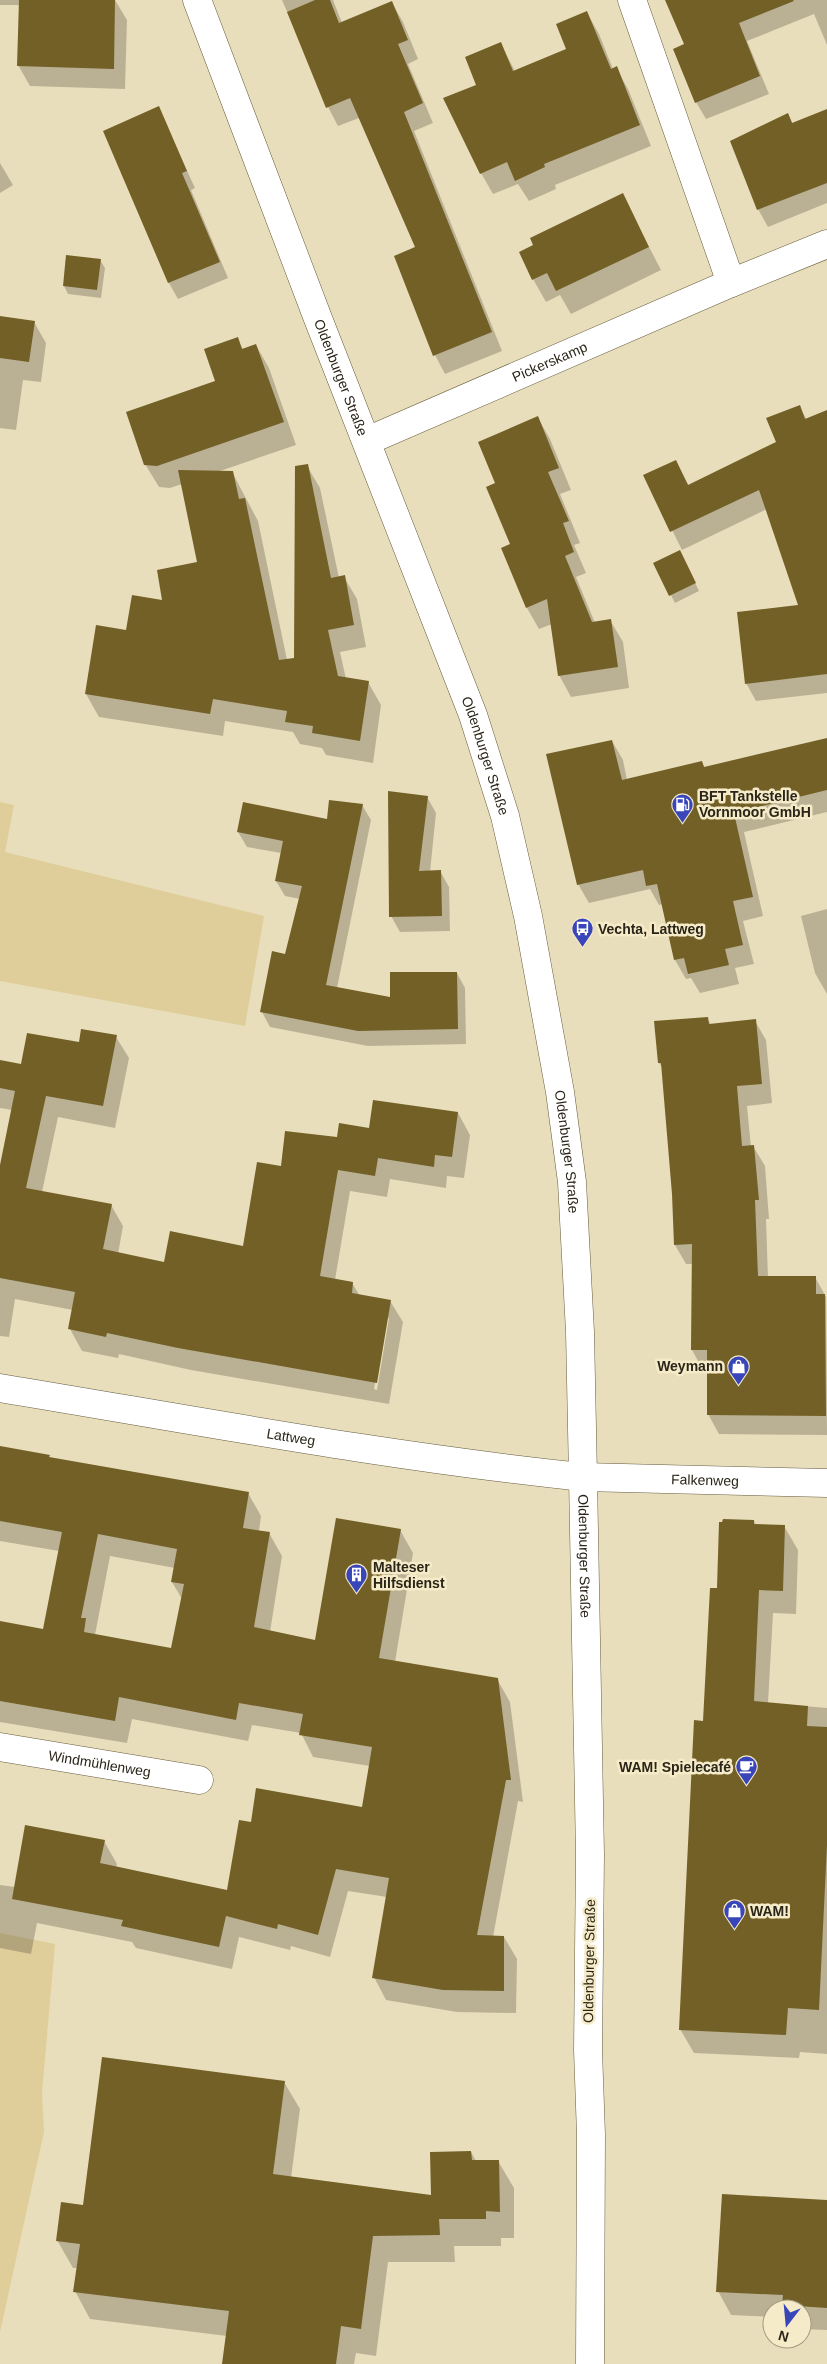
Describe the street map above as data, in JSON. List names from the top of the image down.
{
  "streets": {
    "main road": [
      "Pickerskamp",
      "Oldenburger Straße",
      "Lattweg",
      "Falkenweg",
      "Windmühlenweg"
    ]
  },
  "crossings": [
    ["Pickerskamp", "Oldenburger Straße"],
    ["Oldenburger Straße", "Lattweg"],
    ["Oldenburger Straße", "Falkenweg"],
    ["Lattweg", "Falkenweg"]
  ],
  "places": {
    "fuel station": ["BFT Tankstelle Vornmoor GmbH"],
    "bus stop": ["Vechta, Lattweg"],
    "shop": ["Weymann", "WAM!"],
    "building": ["Malteser Hilfsdienst"],
    "cafe": ["WAM! Spielecafé"]
  },
  "north": "bottom"
}
